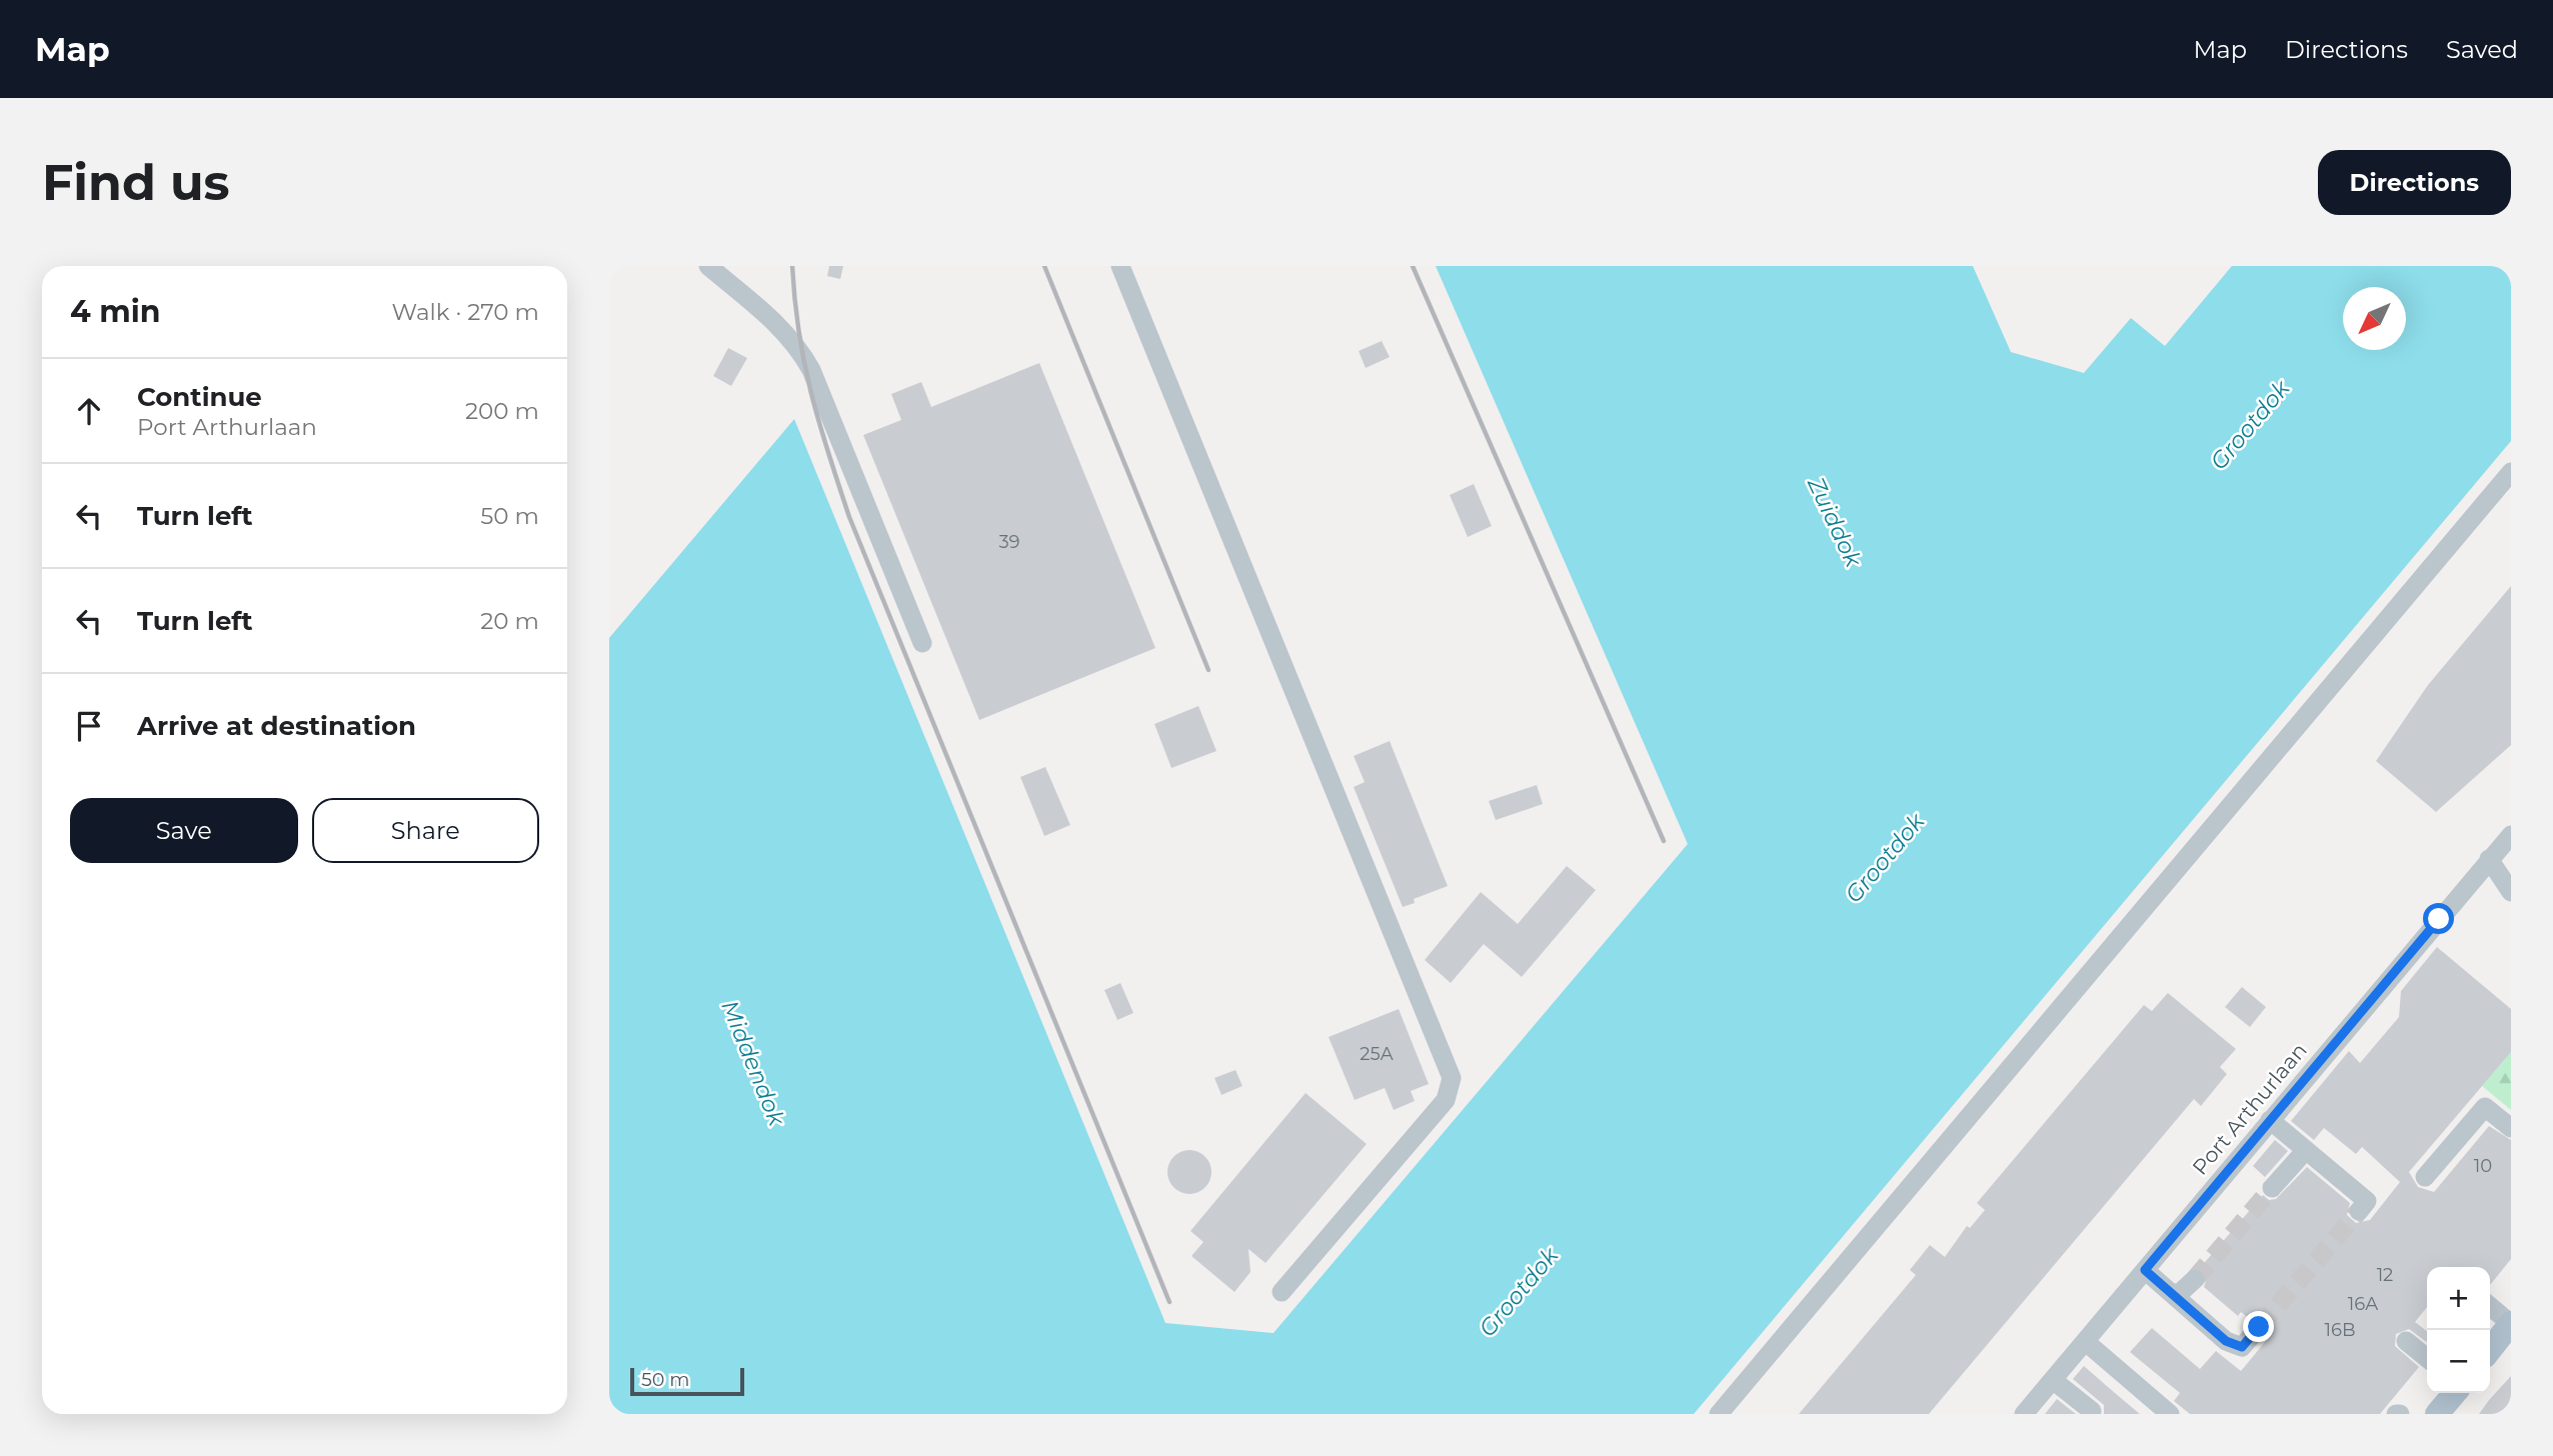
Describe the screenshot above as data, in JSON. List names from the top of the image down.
{
  "streets": {
    "street": ["Port Arthurlaan"]
  },
  "water": ["Grootdok", "Zuiddok", "Middendok"],
  "house_numbers": [
    "39",
    "25A",
    "10",
    "12",
    "16A",
    "16B"
  ],
  "scale_bar": "50 m",
  "north": "bottom left",
  "page": {
    "header": "Map",
    "nav": ["Map", "Directions", "Saved"],
    "buttons": [
      "Directions",
      ["Save", "Share"]
    ],
    "title": "Find us",
    "heading": ["4 min", "Walk · 270 m"],
    "list": [
      ["Continue", "Port Arthurlaan", "200 m"],
      ["Turn left", "50 m"],
      ["Turn left", "20 m"],
      "Arrive at destination"
    ],
    "map_buttons": ["+", "−"],
    "scale": "50 m"
  }
}
